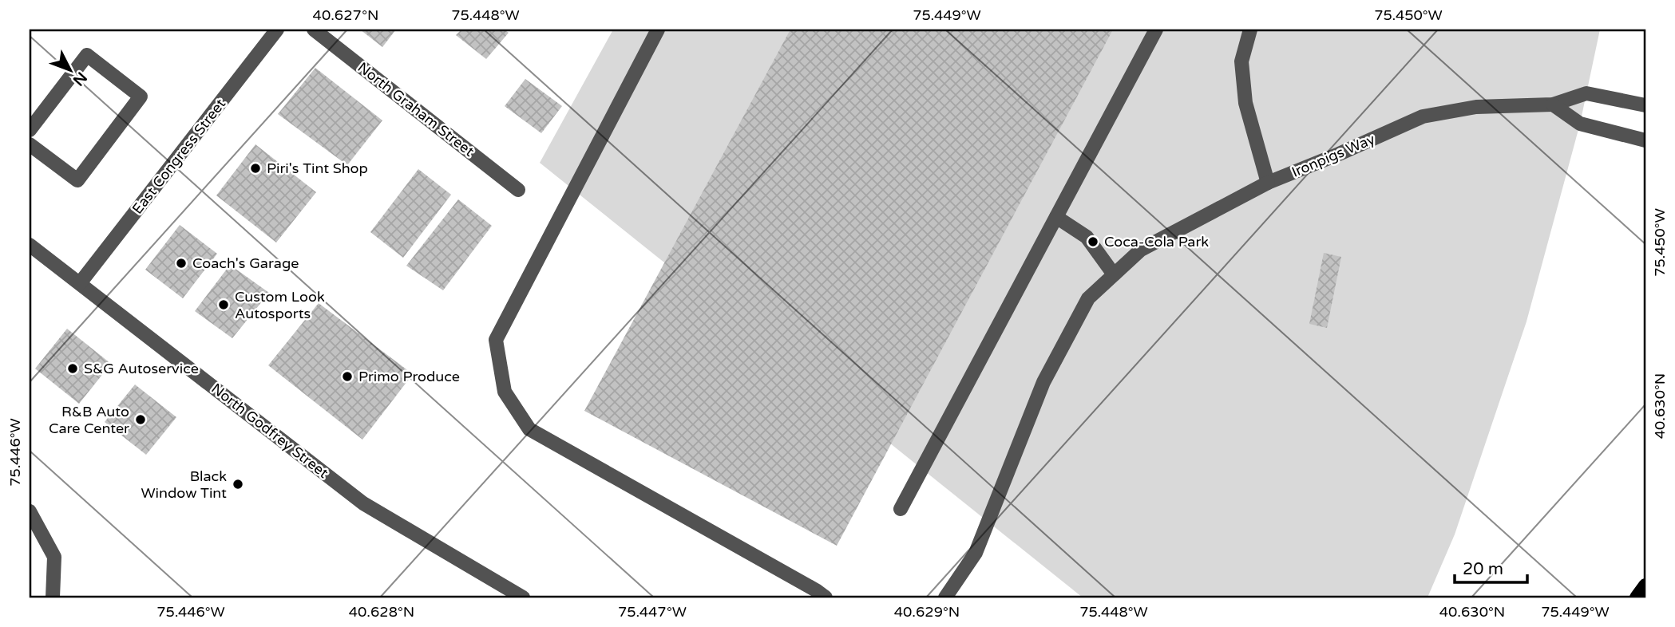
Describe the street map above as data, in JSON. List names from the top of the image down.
{
  "streets": {
    "street": [
      "North Graham Street",
      "Ironpigs Way",
      "East Congress Street",
      "North Godfrey Street"
    ]
  },
  "crossings": [
    ["East Congress Street", "North Godfrey Street"]
  ],
  "places": [
    "Piri's Tint Shop",
    "Coca-Cola Park",
    "Coach's Garage",
    "Custom Look Autosports",
    "S&G Autoservice",
    "Primo Produce",
    "R&B Auto Care Center",
    "Black Window Tint"
  ],
  "scale_bar": "20 m",
  "north": "bottom right",
  "coordinates": [
    "40.627°N",
    "75.448°W",
    "75.449°W",
    "75.450°W",
    "40.630°N",
    "75.446°W",
    "40.628°N",
    "75.447°W",
    "40.629°N"
  ]
}
